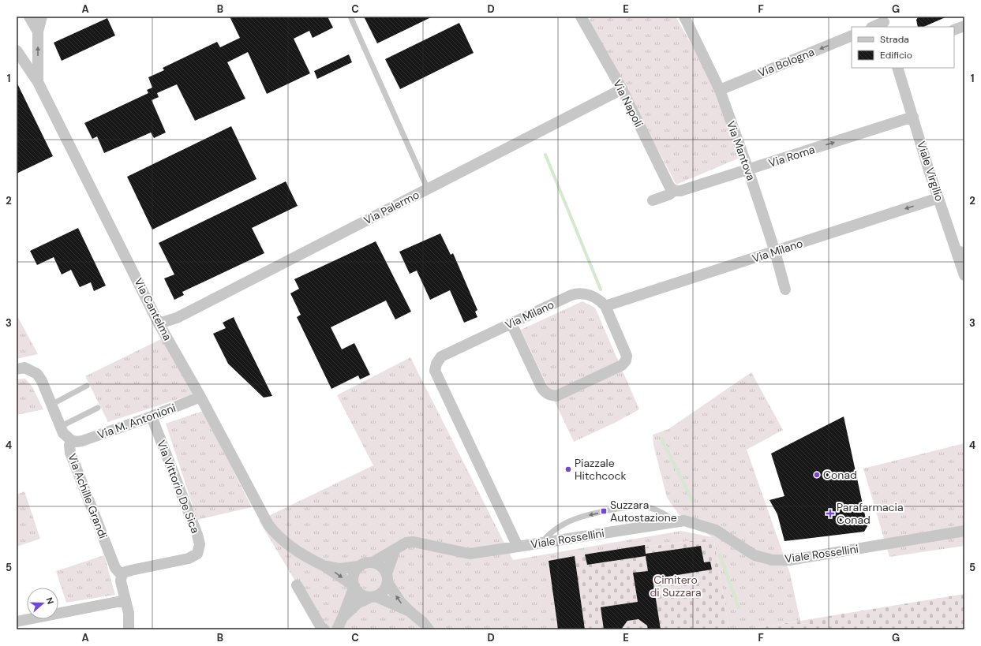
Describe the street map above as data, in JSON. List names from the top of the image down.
{
  "streets": {
    "street": [
      "Via Bologna",
      "Via Napoli",
      "Via Mantova",
      "Via Roma",
      "Viale Virgilio",
      "Via Palermo",
      "Via Milano",
      "Via Cantelma",
      "Via M. Antonioni",
      "Via Vittorio De Sica",
      "Via Achille Grandi",
      "Viale Rossellini"
    ]
  },
  "crossings": [
    ["Via Bologna", "Via Mantova"],
    ["Via Napoli", "Via Roma"],
    ["Via Napoli", "Via Palermo"],
    ["Via Mantova", "Via Roma"],
    ["Via Mantova", "Via Milano"],
    ["Via Roma", "Viale Virgilio"],
    ["Viale Virgilio", "Via Milano"],
    ["Via Palermo", "Via Cantelma"],
    ["Via Milano", "Viale Rossellini"],
    ["Via Cantelma", "Via M. Antonioni"],
    ["Via M. Antonioni", "Via Vittorio De Sica"],
    ["Via M. Antonioni", "Via Achille Grandi"],
    ["Via Vittorio De Sica", "Via Achille Grandi"]
  ],
  "one_way": ["Via Bologna", "Via Roma"],
  "parks": ["Cimitero di Suzzara"],
  "places": {
    "other": ["Piazzale Hitchcock", "Conad"],
    "transit": ["Suzzara Autostazione"],
    "health": ["Parafarmacia Conad"]
  },
  "legend": ["Strada", "Edificio"],
  "north": "right",
  "grid": {
    "columns": [
      "A",
      "B",
      "C",
      "D",
      "E",
      "F",
      "G"
    ],
    "rows": [
      "1",
      "2",
      "3",
      "4",
      "5"
    ]
  }
}
